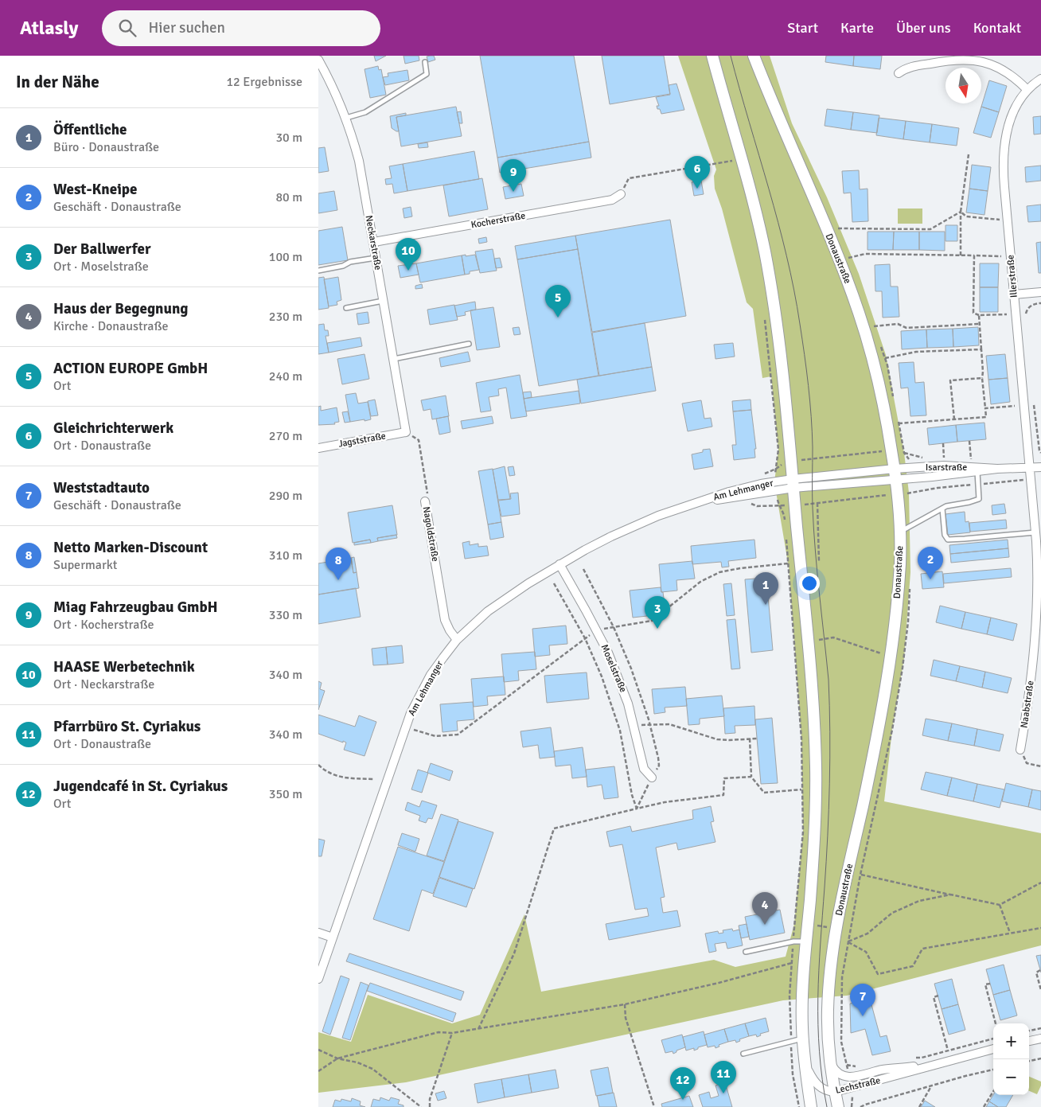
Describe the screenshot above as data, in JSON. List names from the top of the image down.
{
  "streets": {
    "main road": ["Donaustraße"],
    "street": [
      "Kocherstraße",
      "Neckarstraße",
      "Illerstraße",
      "Jagststraße",
      "Isarstraße",
      "Am Lehmanger",
      "Nagoldstraße",
      "Moselstraße",
      "Naabstraße",
      "Lechstraße"
    ]
  },
  "crossings": [
    ["Kocherstraße", "Neckarstraße"],
    ["Neckarstraße", "Jagststraße"],
    ["Neckarstraße", "Nagoldstraße"],
    ["Donaustraße", "Isarstraße"],
    ["Donaustraße", "Am Lehmanger"],
    ["Donaustraße", "Lechstraße"],
    ["Illerstraße", "Isarstraße"],
    ["Illerstraße", "Naabstraße"],
    ["Jagststraße", "Nagoldstraße"],
    ["Isarstraße", "Am Lehmanger"],
    ["Isarstraße", "Naabstraße"],
    ["Am Lehmanger", "Nagoldstraße"],
    ["Am Lehmanger", "Moselstraße"]
  ],
  "north": "bottom",
  "page": {
    "header": "Atlasly",
    "search": "Hier suchen",
    "nav": [
      "Start",
      "Karte",
      "Über uns",
      "Kontakt"
    ],
    "heading": ["In der Nähe", "12 Ergebnisse"],
    "list": [
      {
        "mark": "1",
        "name": "Öffentliche",
        "note": "Büro · Donaustraße",
        "value": "30 m"
      },
      {
        "mark": "2",
        "name": "West-Kneipe",
        "note": "Geschäft · Donaustraße",
        "value": "80 m"
      },
      {
        "mark": "3",
        "name": "Der Ballwerfer",
        "note": "Ort · Moselstraße",
        "value": "100 m"
      },
      {
        "mark": "4",
        "name": "Haus der Begegnung",
        "note": "Kirche · Donaustraße",
        "value": "230 m"
      },
      {
        "mark": "5",
        "name": "ACTION EUROPE GmbH",
        "note": "Ort",
        "value": "240 m"
      },
      {
        "mark": "6",
        "name": "Gleichrichterwerk",
        "note": "Ort · Donaustraße",
        "value": "270 m"
      },
      {
        "mark": "7",
        "name": "Weststadtauto",
        "note": "Geschäft · Donaustraße",
        "value": "290 m"
      },
      {
        "mark": "8",
        "name": "Netto Marken-Discount",
        "note": "Supermarkt",
        "value": "310 m"
      },
      {
        "mark": "9",
        "name": "Miag Fahrzeugbau GmbH",
        "note": "Ort · Kocherstraße",
        "value": "330 m"
      },
      {
        "mark": "10",
        "name": "HAASE Werbetechnik",
        "note": "Ort · Neckarstraße",
        "value": "340 m"
      },
      {
        "mark": "11",
        "name": "Pfarrbüro St. Cyriakus",
        "note": "Ort · Donaustraße",
        "value": "340 m"
      },
      {
        "mark": "12",
        "name": "Jugendcafé in St. Cyriakus",
        "note": "Ort",
        "value": "350 m"
      }
    ],
    "pins": [
      "6",
      "9",
      "10",
      "5",
      "2",
      "8",
      "1",
      "3",
      "4",
      "7",
      "11",
      "12"
    ],
    "map_buttons": ["+", "−"]
  }
}
